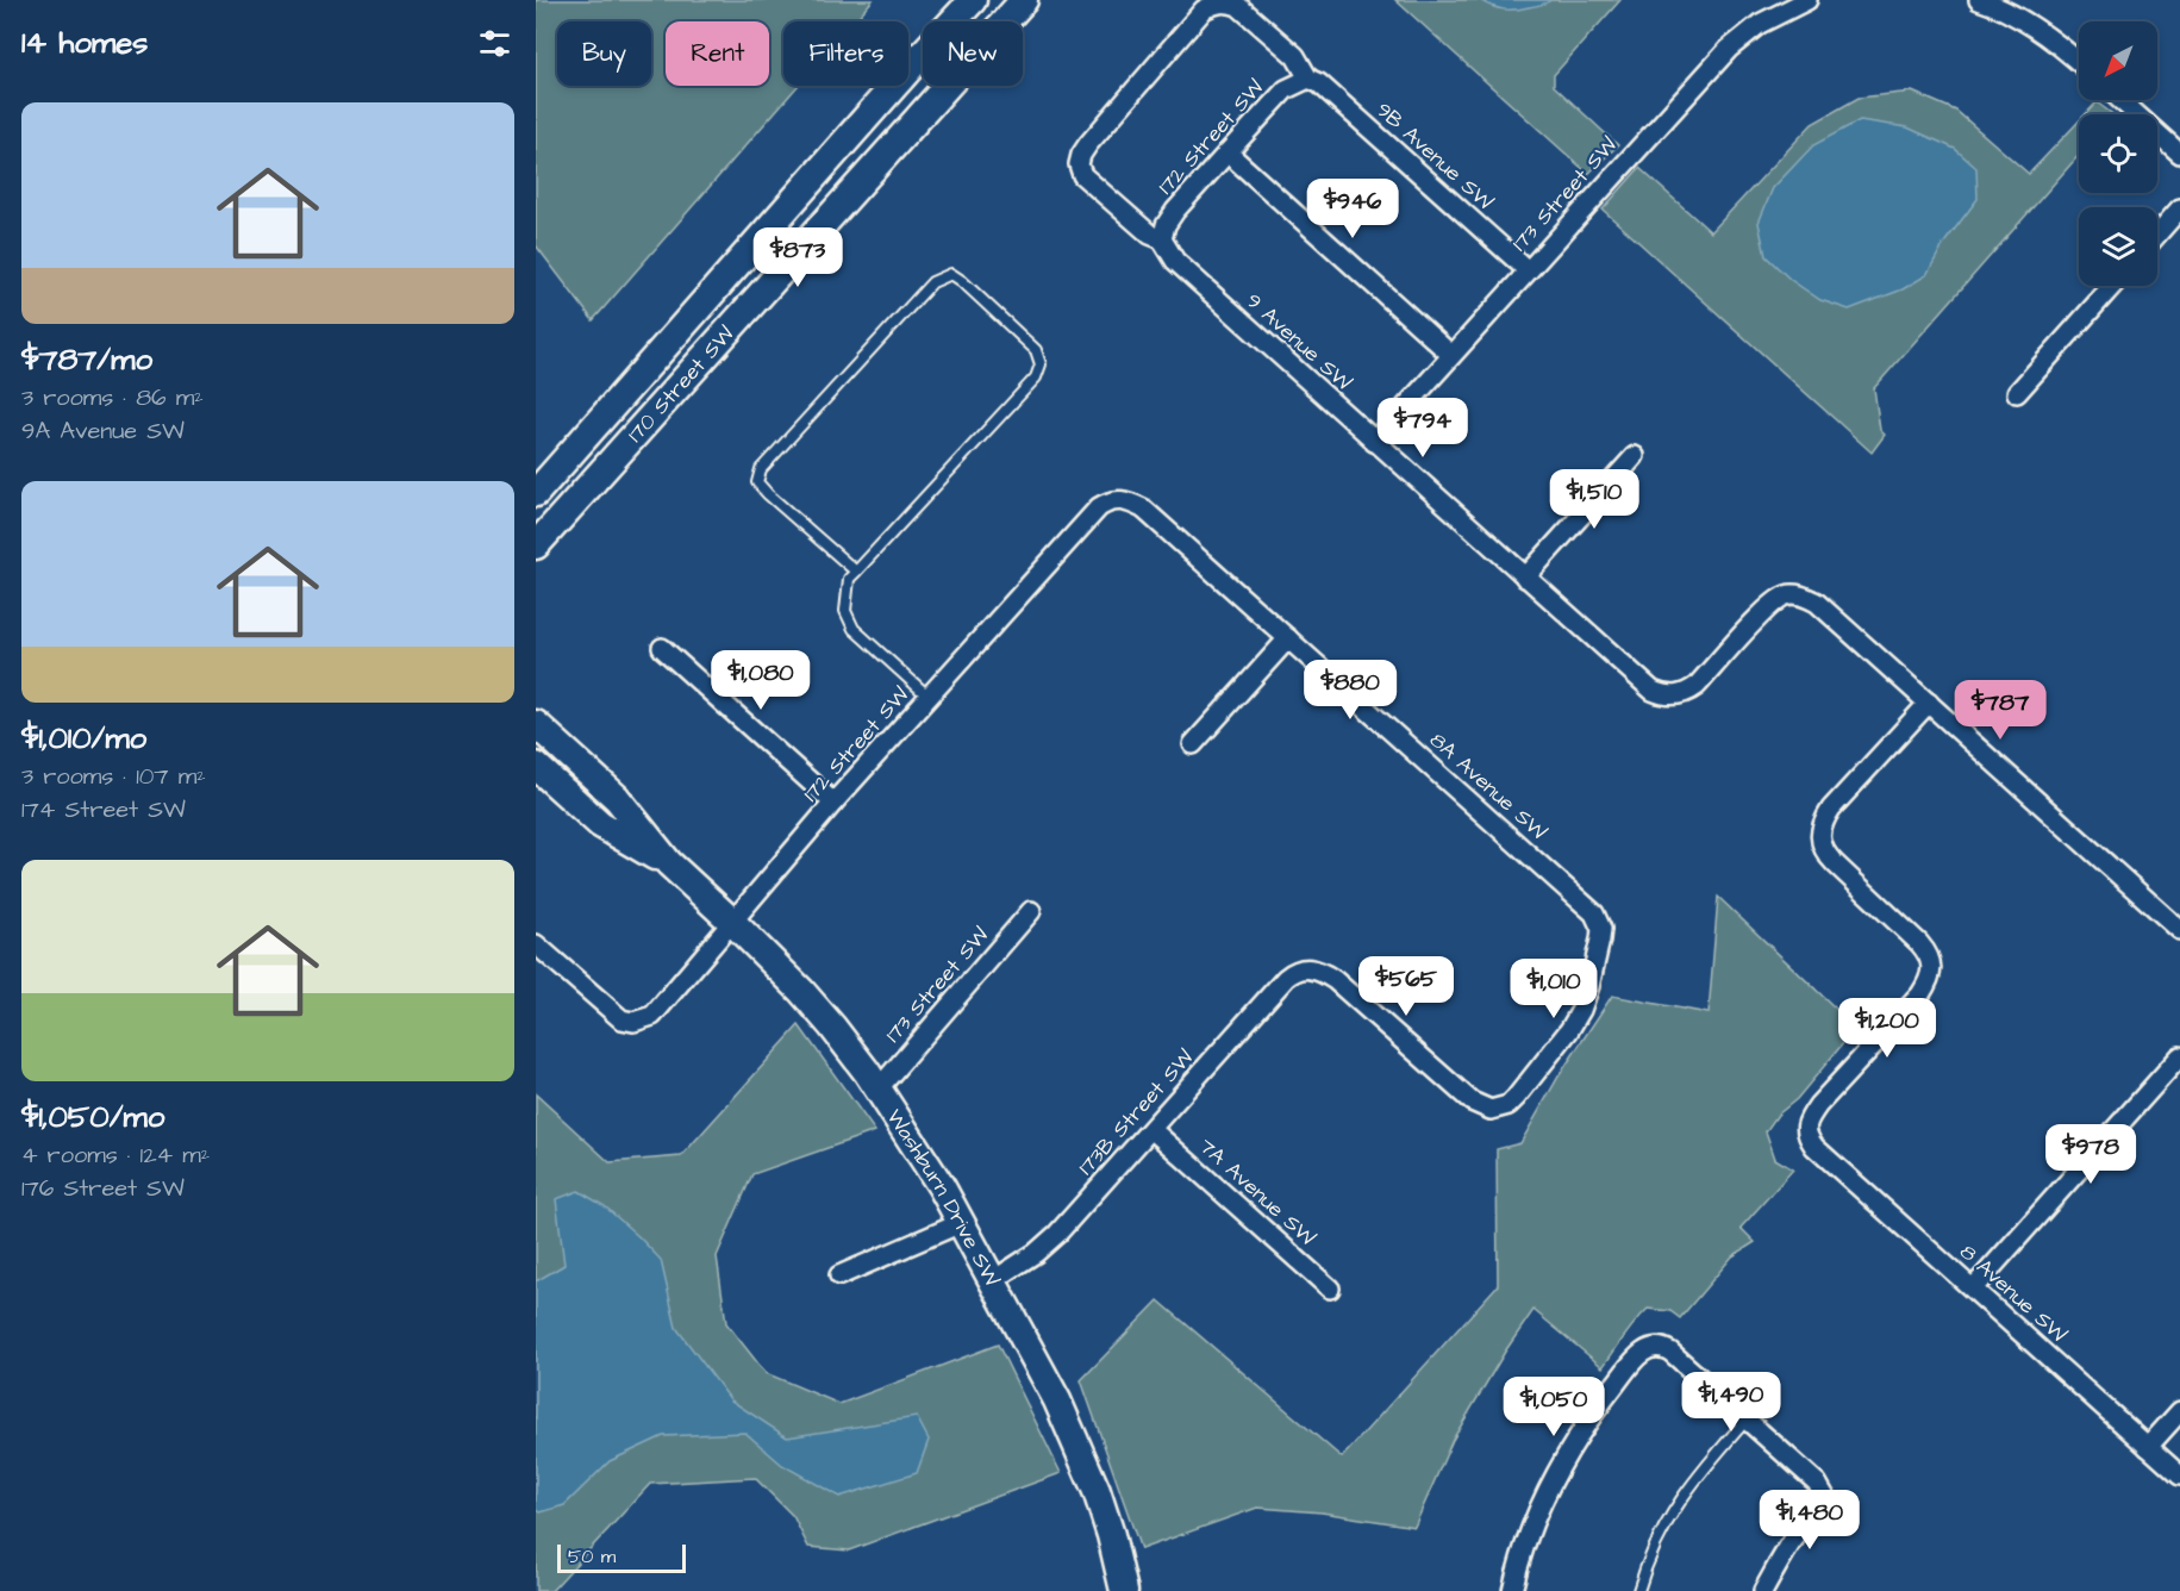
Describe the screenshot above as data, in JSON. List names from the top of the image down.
{
  "streets": {
    "main road": ["170 Street SW", "Washburn Drive SW"],
    "street": [
      "172 Street SW",
      "9B Avenue SW",
      "173 Street SW",
      "9 Avenue SW",
      "8A Avenue SW",
      "173B Street SW",
      "7A Avenue SW",
      "8 Avenue SW"
    ]
  },
  "crossings": [
    ["172 Street SW", "9B Avenue SW"],
    ["172 Street SW", "9 Avenue SW"],
    ["172 Street SW", "8A Avenue SW"],
    ["172 Street SW", "Washburn Drive SW"],
    ["9B Avenue SW", "173 Street SW"],
    ["9B Avenue SW", "9 Avenue SW"],
    ["173 Street SW", "9 Avenue SW"],
    ["173 Street SW", "Washburn Drive SW"],
    ["9 Avenue SW", "8 Avenue SW"],
    ["8A Avenue SW", "173B Street SW"],
    ["173B Street SW", "7A Avenue SW"],
    ["173B Street SW", "Washburn Drive SW"]
  ],
  "scale_bar": "50 m",
  "north": "bottom left",
  "page": {
    "heading": "14 homes",
    "chip": [
      "Buy",
      "Rent",
      "Filters",
      "New"
    ],
    "list": [
      {
        "name": "$787/mo",
        "note": "3 rooms · 86 m² · 9A Avenue SW"
      },
      {
        "name": "$1,010/mo",
        "note": "3 rooms · 107 m² · 174 Street SW"
      },
      {
        "name": "$1,050/mo",
        "note": "4 rooms · 124 m² · 176 Street SW"
      }
    ],
    "price": [
      "$946",
      "$873",
      "$794",
      "$1,510",
      "$1,080",
      "$880",
      "$787",
      "$565",
      "$1,010",
      "$1,200",
      "$978",
      "$1,490",
      "$1,050",
      "$1,480"
    ],
    "scale": "50 m"
  }
}
